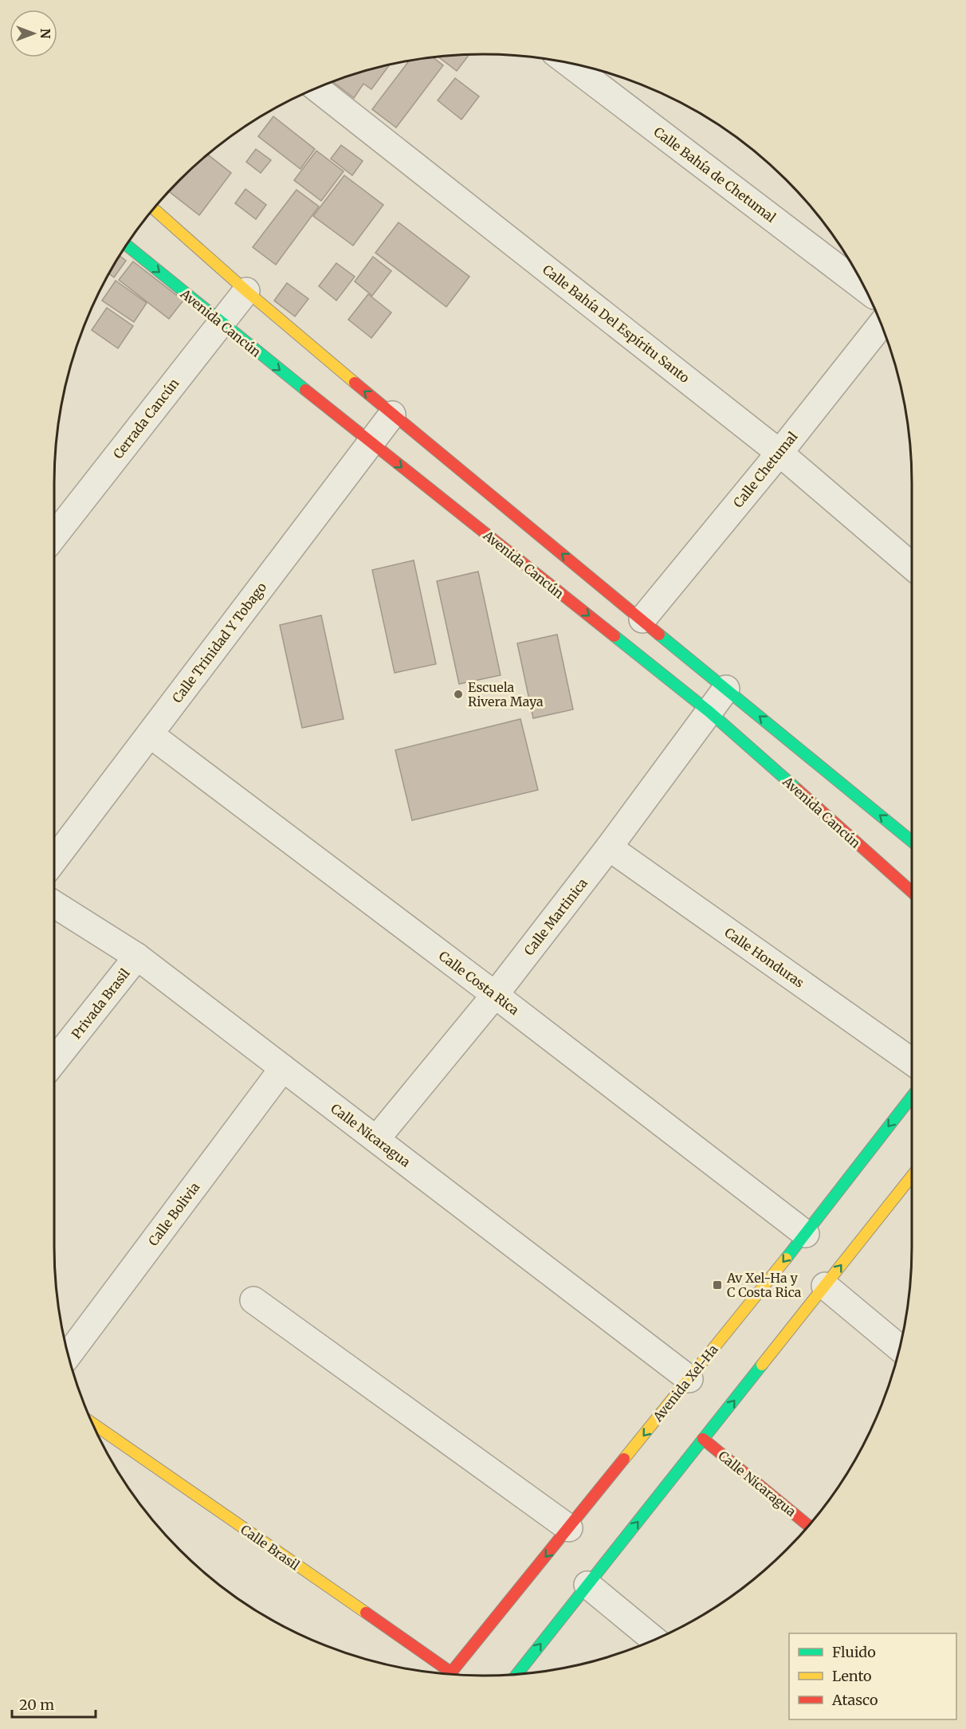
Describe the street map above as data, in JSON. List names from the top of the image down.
{
  "streets": {
    "street": [
      "Calle Bahía de Chetumal",
      "Avenida Cancún",
      "Calle Bahía Del Espíritu Santo",
      "Cerrada Cancún",
      "Calle Chetumal",
      "Calle Trinidad Y Tobago",
      "Calle Martinica",
      "Calle Honduras",
      "Calle Costa Rica",
      "Privada Brasil",
      "Calle Nicaragua",
      "Calle Bolivia",
      "Avenida Xel-Ha",
      "Calle Brasil"
    ]
  },
  "crossings": [
    ["Avenida Cancún", "Cerrada Cancún"],
    ["Avenida Cancún", "Calle Trinidad Y Tobago"],
    ["Avenida Cancún", "Calle Martinica"],
    ["Calle Bahía Del Espíritu Santo", "Calle Chetumal"],
    ["Calle Trinidad Y Tobago", "Calle Costa Rica"],
    ["Calle Martinica", "Calle Honduras"],
    ["Calle Martinica", "Calle Costa Rica"],
    ["Calle Martinica", "Calle Nicaragua"],
    ["Calle Costa Rica", "Avenida Xel-Ha"],
    ["Privada Brasil", "Calle Nicaragua"],
    ["Calle Nicaragua", "Calle Bolivia"],
    ["Calle Nicaragua", "Avenida Xel-Ha"]
  ],
  "places": {
    "other": ["Escuela Rivera Maya"],
    "transit": ["Av Xel-Ha y C Costa Rica"]
  },
  "legend": ["Fluido", "Lento", "Atasco"],
  "scale_bar": "20 m",
  "north": "right"
}
